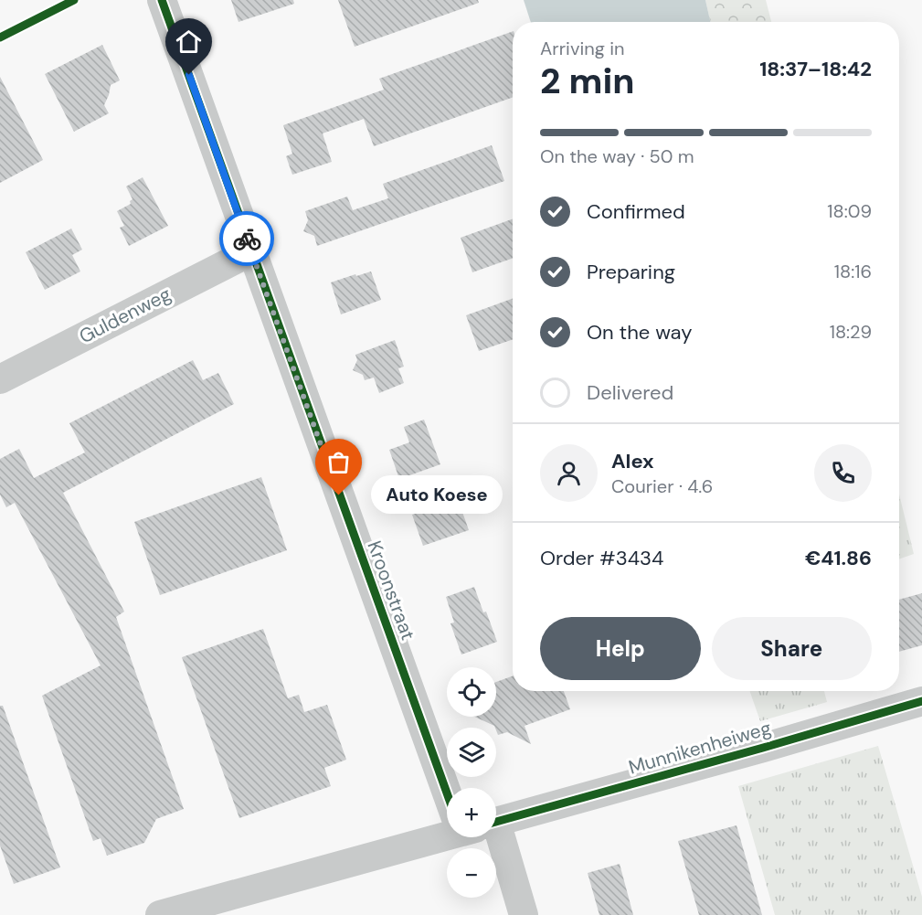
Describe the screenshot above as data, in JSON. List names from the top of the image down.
{
  "streets": {
    "street": ["Guldenweg", "Kroonstraat", "Munnikenheiweg"]
  },
  "crossings": [
    ["Guldenweg", "Kroonstraat"]
  ],
  "places": ["Auto Koese"],
  "page": {
    "heading": ["2 min", "Arriving in", "18:37–18:42"],
    "panel": [
      "Alex",
      "Courier · 4.6",
      "Order #3434",
      "€41.86"
    ],
    "bar": "On the way · 50 m",
    "list": [
      ["Confirmed", "18:09"],
      ["Preparing", "18:16"],
      ["On the way", "18:29"],
      "Delivered"
    ],
    "bubble": "Auto Koese",
    "buttons": ["Help", "Share"],
    "map_buttons": ["+", "−"]
  }
}
